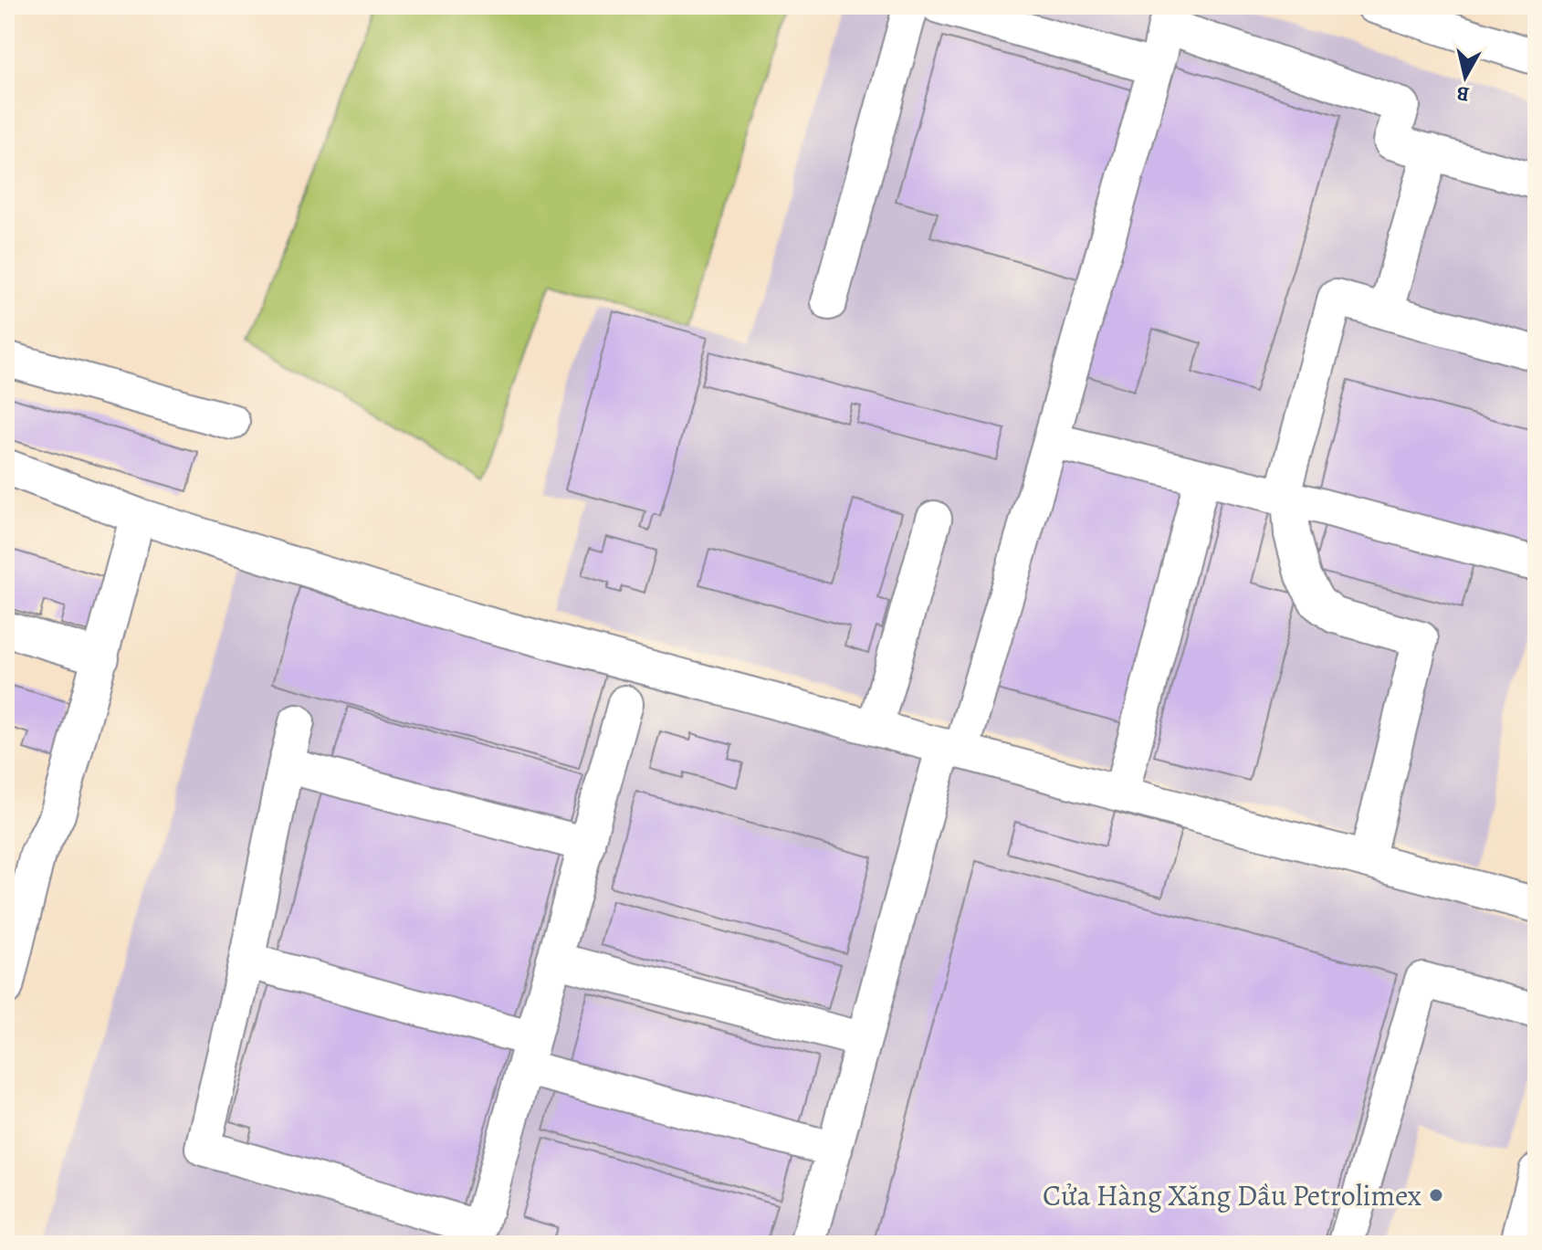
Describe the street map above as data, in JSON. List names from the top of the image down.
{
  "places": ["Cửa Hàng Xăng Dầu Petrolimex"],
  "north": "bottom"
}
